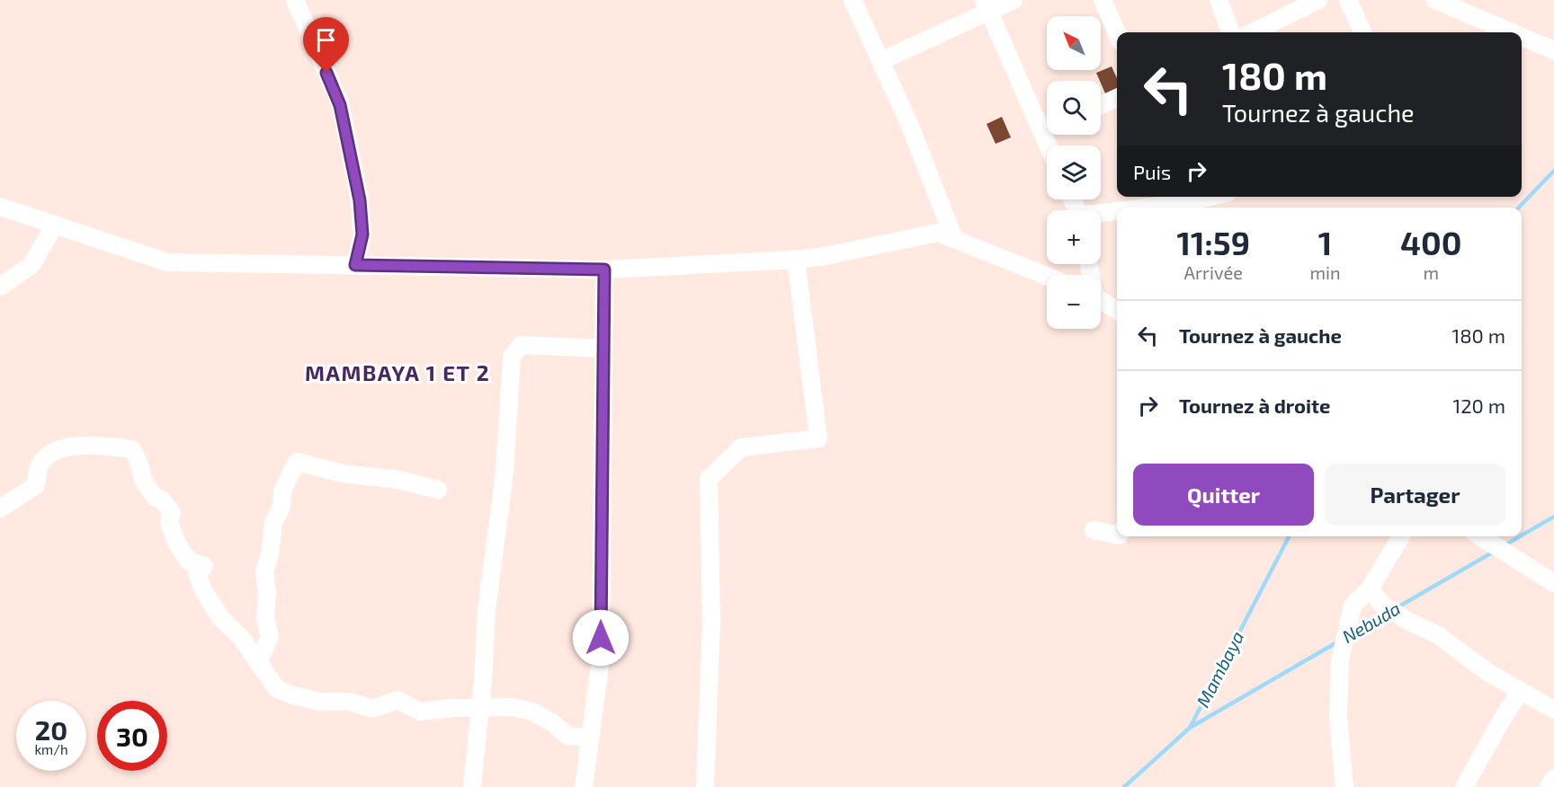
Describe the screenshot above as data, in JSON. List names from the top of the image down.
{
  "districts": ["MAMBAYA 1 ET 2"],
  "water": ["Nebuda", "Mambaya"],
  "north": "top left",
  "page": {
    "map_buttons": ["+", "−"],
    "turn": ["180 m", "Tournez à gauche"],
    "then": "Puis",
    "eta": [
      "11:59",
      "Arrivée",
      "1",
      "min",
      "400",
      "m"
    ],
    "list": [
      {
        "name": "Tournez à gauche",
        "value": "180 m"
      },
      {
        "name": "Tournez à droite",
        "value": "120 m"
      }
    ],
    "buttons": ["Quitter", "Partager"],
    "speed": "20 km/h",
    "limit": "30"
  }
}
